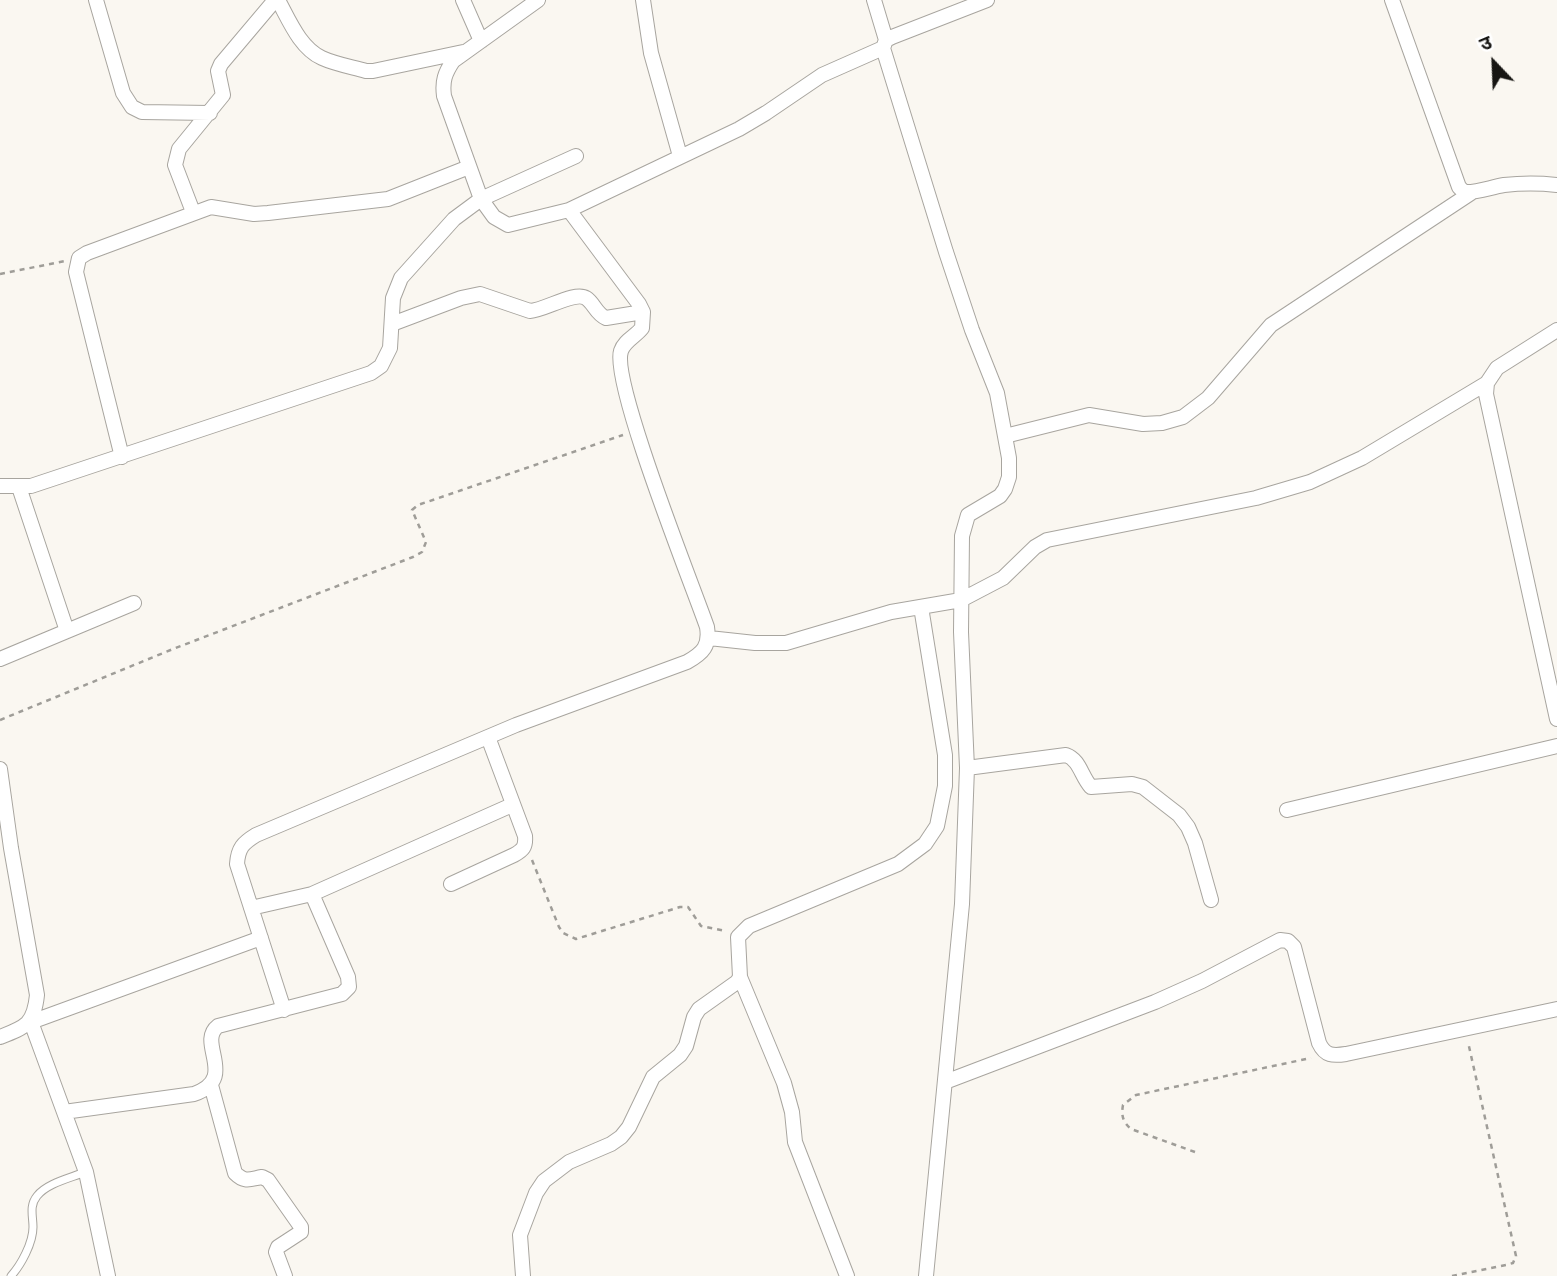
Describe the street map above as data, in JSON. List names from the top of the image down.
{
  "north": "top left"
}
